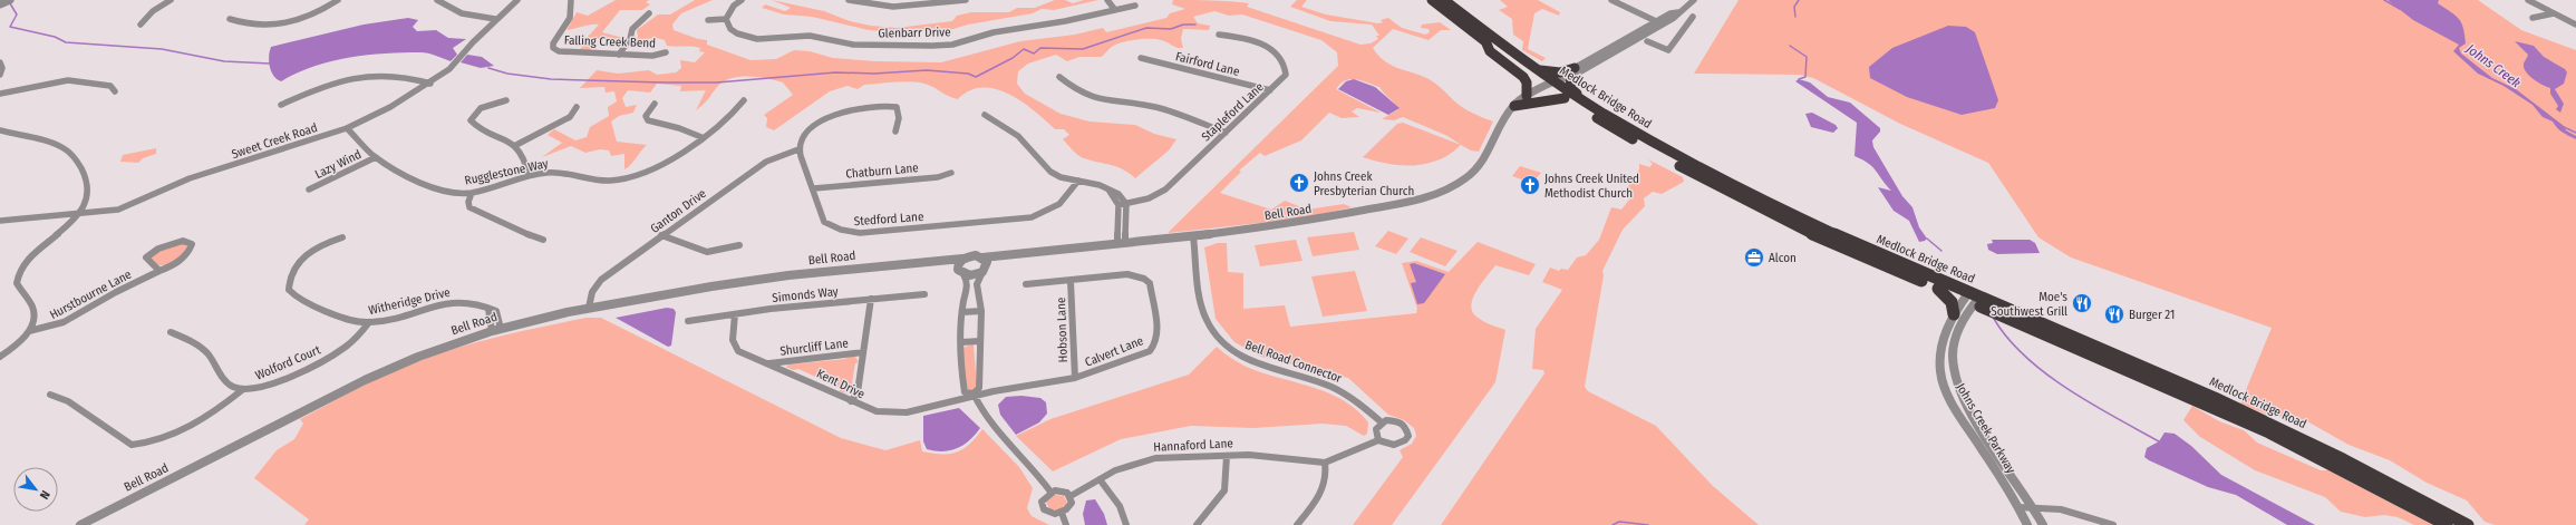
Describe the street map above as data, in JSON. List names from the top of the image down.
{
  "streets": {
    "highway": ["Medlock Bridge Road"],
    "street": [
      "Glenbarr Drive",
      "Falling Creek Bend",
      "Fairford Lane",
      "Stapleford Lane",
      "Sweet Creek Road",
      "Lazy Wind",
      "Chatburn Lane",
      "Rugglestone Way",
      "Ganton Drive",
      "Bell Road",
      "Stedford Lane",
      "Hurstbourne Lane",
      "Simonds Way",
      "Witheridge Drive",
      "Hobson Lane",
      "Shurcliff Lane",
      "Calvert Lane",
      "Bell Road Connector",
      "Wolford Court",
      "Kent Drive",
      "Johns Creek Parkway",
      "Hannaford Lane"
    ]
  },
  "crossings": [
    ["Fairford Lane", "Stapleford Lane"],
    ["Medlock Bridge Road", "Bell Road"],
    ["Medlock Bridge Road", "Johns Creek Parkway"],
    ["Sweet Creek Road", "Rugglestone Way"],
    ["Lazy Wind", "Rugglestone Way"],
    ["Chatburn Lane", "Stedford Lane"],
    ["Ganton Drive", "Bell Road"],
    ["Ganton Drive", "Stedford Lane"],
    ["Bell Road", "Witheridge Drive"],
    ["Bell Road", "Bell Road Connector"],
    ["Simonds Way", "Kent Drive"],
    ["Witheridge Drive", "Wolford Court"],
    ["Hobson Lane", "Calvert Lane"],
    ["Shurcliff Lane", "Kent Drive"],
    ["Calvert Lane", "Kent Drive"]
  ],
  "water": ["Johns Creek"],
  "places": {
    "church": ["Johns Creek Presbyterian Church", "Johns Creek United Methodist Church"],
    "office": ["Alcon"],
    "restaurant": ["Moe's Southwest Grill", "Burger 21"]
  },
  "north": "bottom right"
}
